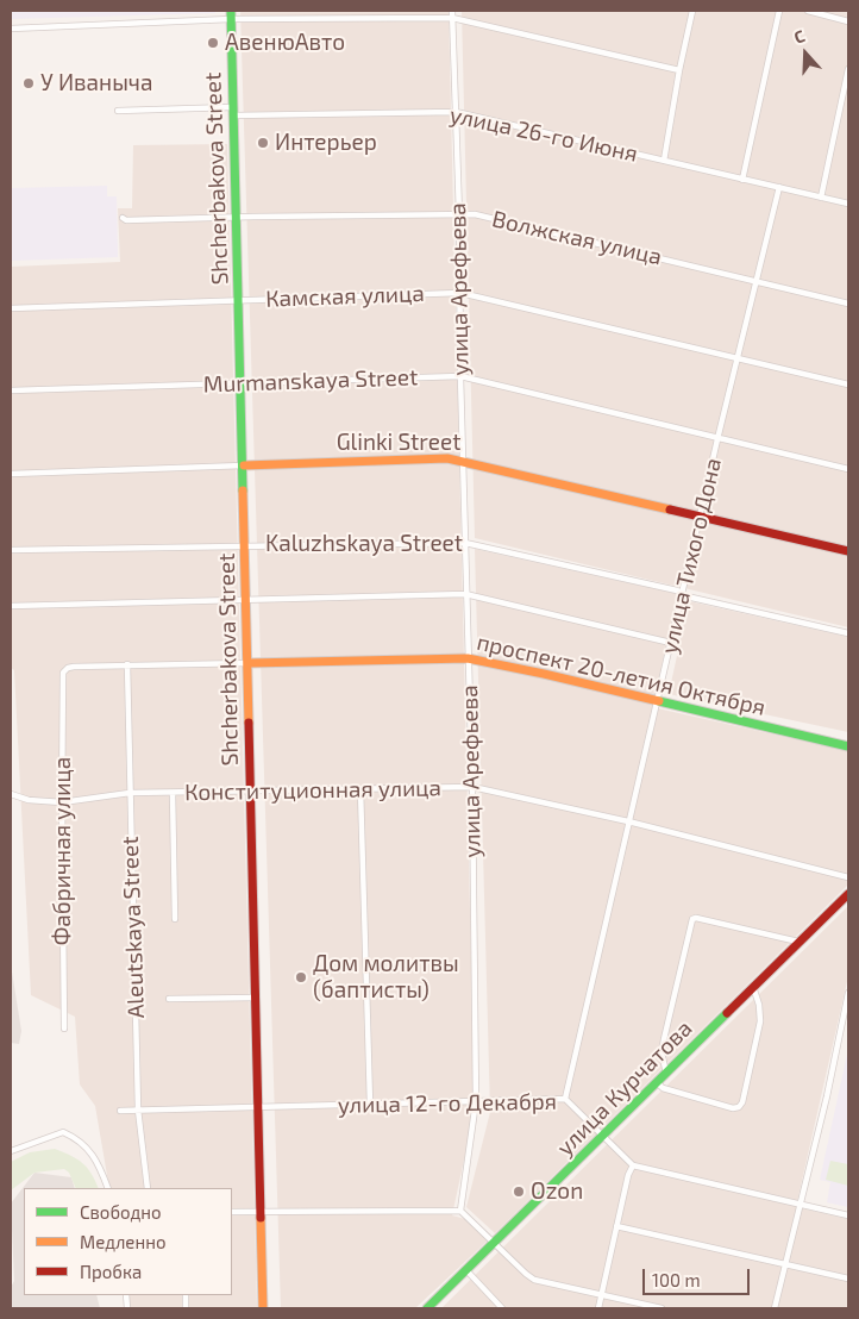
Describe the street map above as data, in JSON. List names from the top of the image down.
{
  "streets": {
    "street": [
      "улица 26-го Июня",
      "Shcherbakova Street",
      "Волжская улица",
      "улица Арефьева",
      "Камская улица",
      "Murmanskaya Street",
      "Glinki Street",
      "Kaluzhskaya Street",
      "улица Тихого Дона",
      "проспект 20-летия Октября",
      "Конституционная улица",
      "Фабричная улица",
      "Aleutskaya Street",
      "улица Курчатова",
      "улица 12-го Декабря"
    ]
  },
  "crossings": [
    ["улица 26-го Июня", "Shcherbakova Street"],
    ["улица 26-го Июня", "улица Арефьева"],
    ["улица 26-го Июня", "улица Тихого Дона"],
    ["Shcherbakova Street", "Волжская улица"],
    ["Shcherbakova Street", "Камская улица"],
    ["Shcherbakova Street", "Murmanskaya Street"],
    ["Shcherbakova Street", "Glinki Street"],
    ["Shcherbakova Street", "Kaluzhskaya Street"],
    ["Shcherbakova Street", "проспект 20-летия Октября"],
    ["Shcherbakova Street", "Конституционная улица"],
    ["Shcherbakova Street", "улица 12-го Декабря"],
    ["Волжская улица", "улица Арефьева"],
    ["Волжская улица", "улица Тихого Дона"],
    ["улица Арефьева", "Камская улица"],
    ["улица Арефьева", "Murmanskaya Street"],
    ["улица Арефьева", "Glinki Street"],
    ["улица Арефьева", "Kaluzhskaya Street"],
    ["улица Арефьева", "проспект 20-летия Октября"],
    ["улица Арефьева", "Конституционная улица"],
    ["улица Арефьева", "улица 12-го Декабря"],
    ["Камская улица", "улица Тихого Дона"],
    ["Murmanskaya Street", "улица Тихого Дона"],
    ["Glinki Street", "улица Тихого Дона"],
    ["Kaluzhskaya Street", "улица Тихого Дона"],
    ["улица Тихого Дона", "проспект 20-летия Октября"],
    ["улица Тихого Дона", "Конституционная улица"],
    ["улица Тихого Дона", "улица 12-го Декабря"],
    ["проспект 20-летия Октября", "Фабричная улица"],
    ["проспект 20-летия Октября", "Aleutskaya Street"],
    ["Конституционная улица", "Фабричная улица"],
    ["Конституционная улица", "Aleutskaya Street"],
    ["Aleutskaya Street", "улица 12-го Декабря"],
    ["улица Курчатова", "улица 12-го Декабря"]
  ],
  "places": [
    "АвенюАвто",
    "У Иваныча",
    "Интерьер",
    "Дом молитвы (баптисты)",
    "Ozon"
  ],
  "legend": ["Свободно", "Медленно", "Пробка"],
  "scale_bar": "100 m",
  "north": "top"
}
